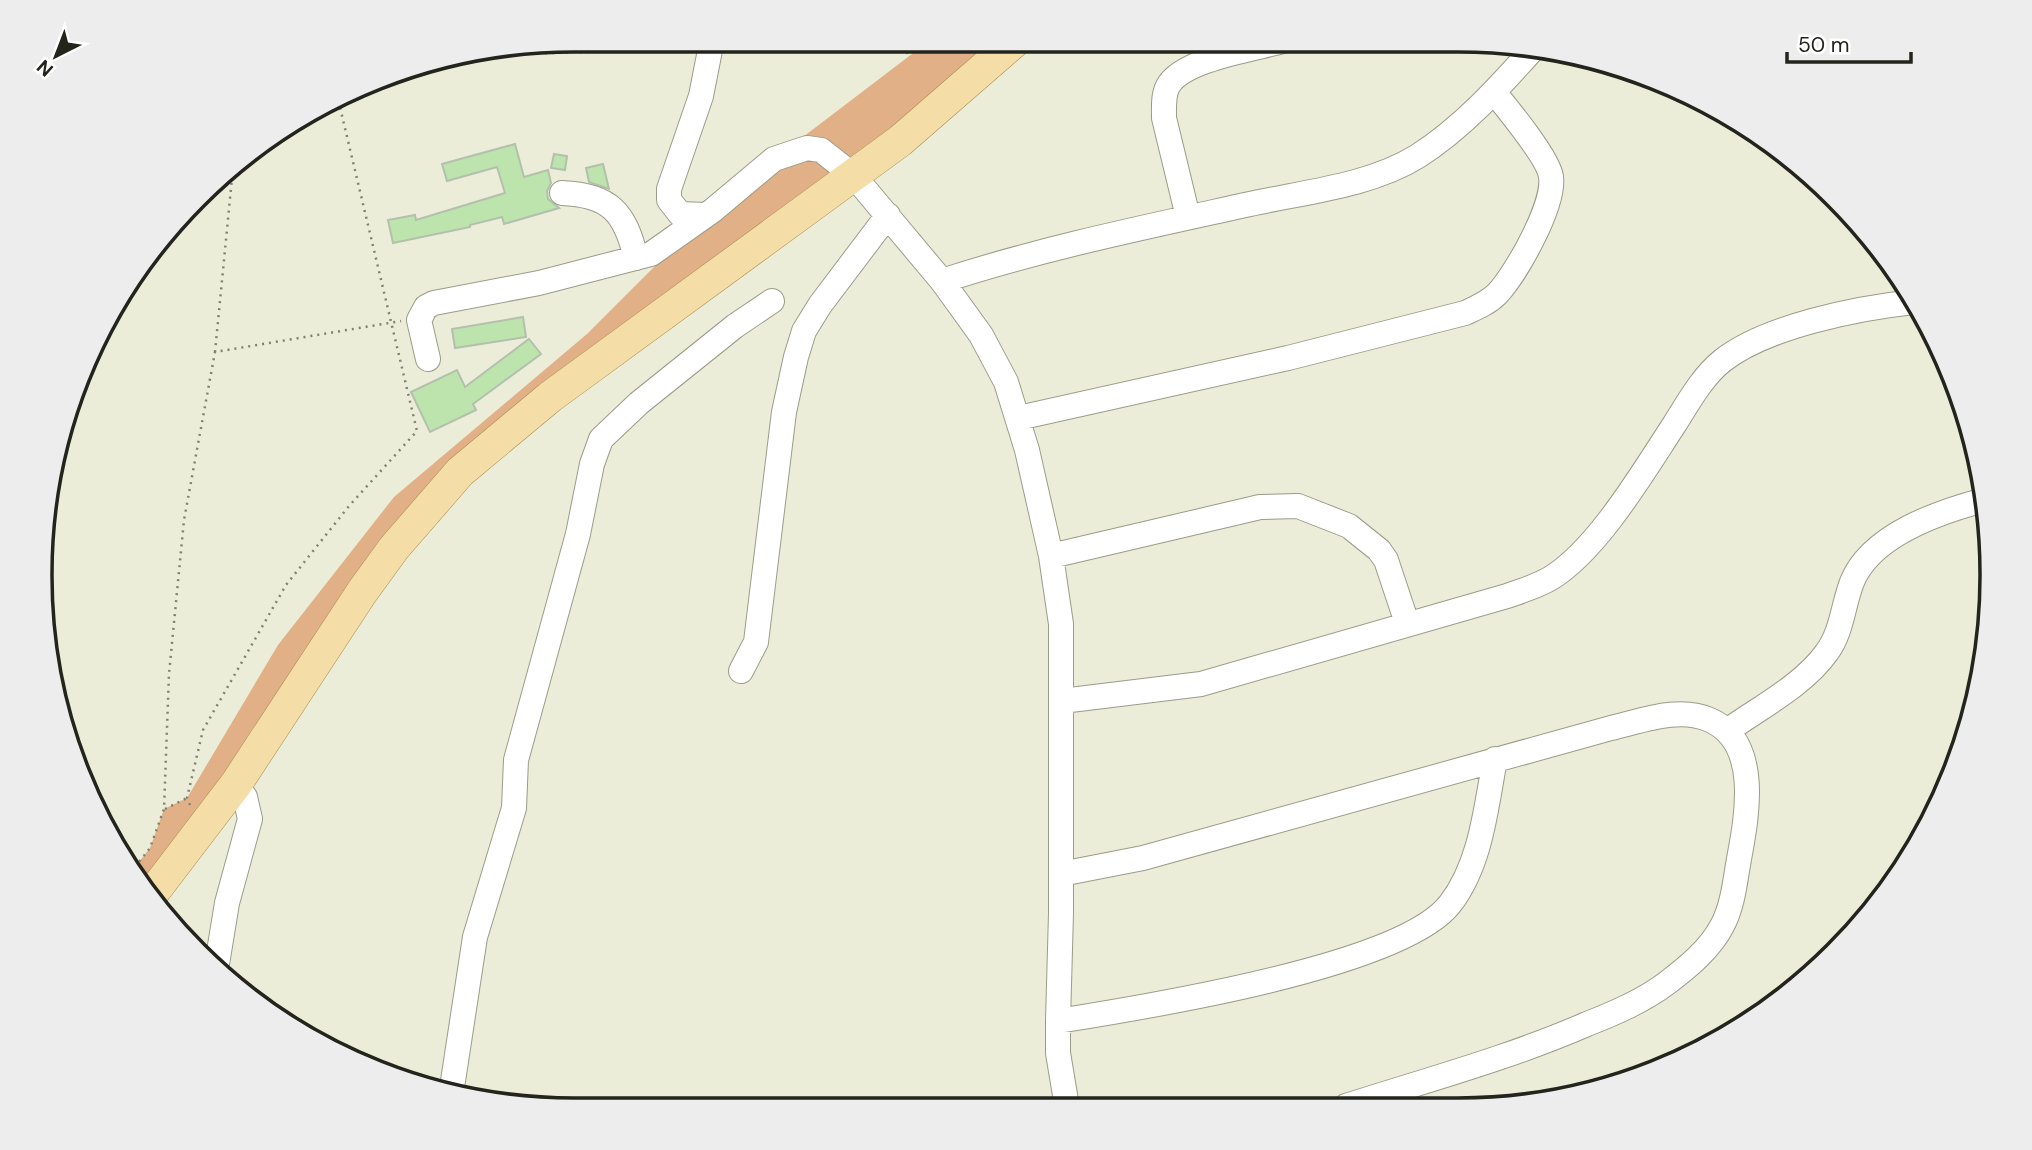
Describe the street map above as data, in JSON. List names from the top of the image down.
{
  "scale_bar": "50 m",
  "north": "bottom left"
}
